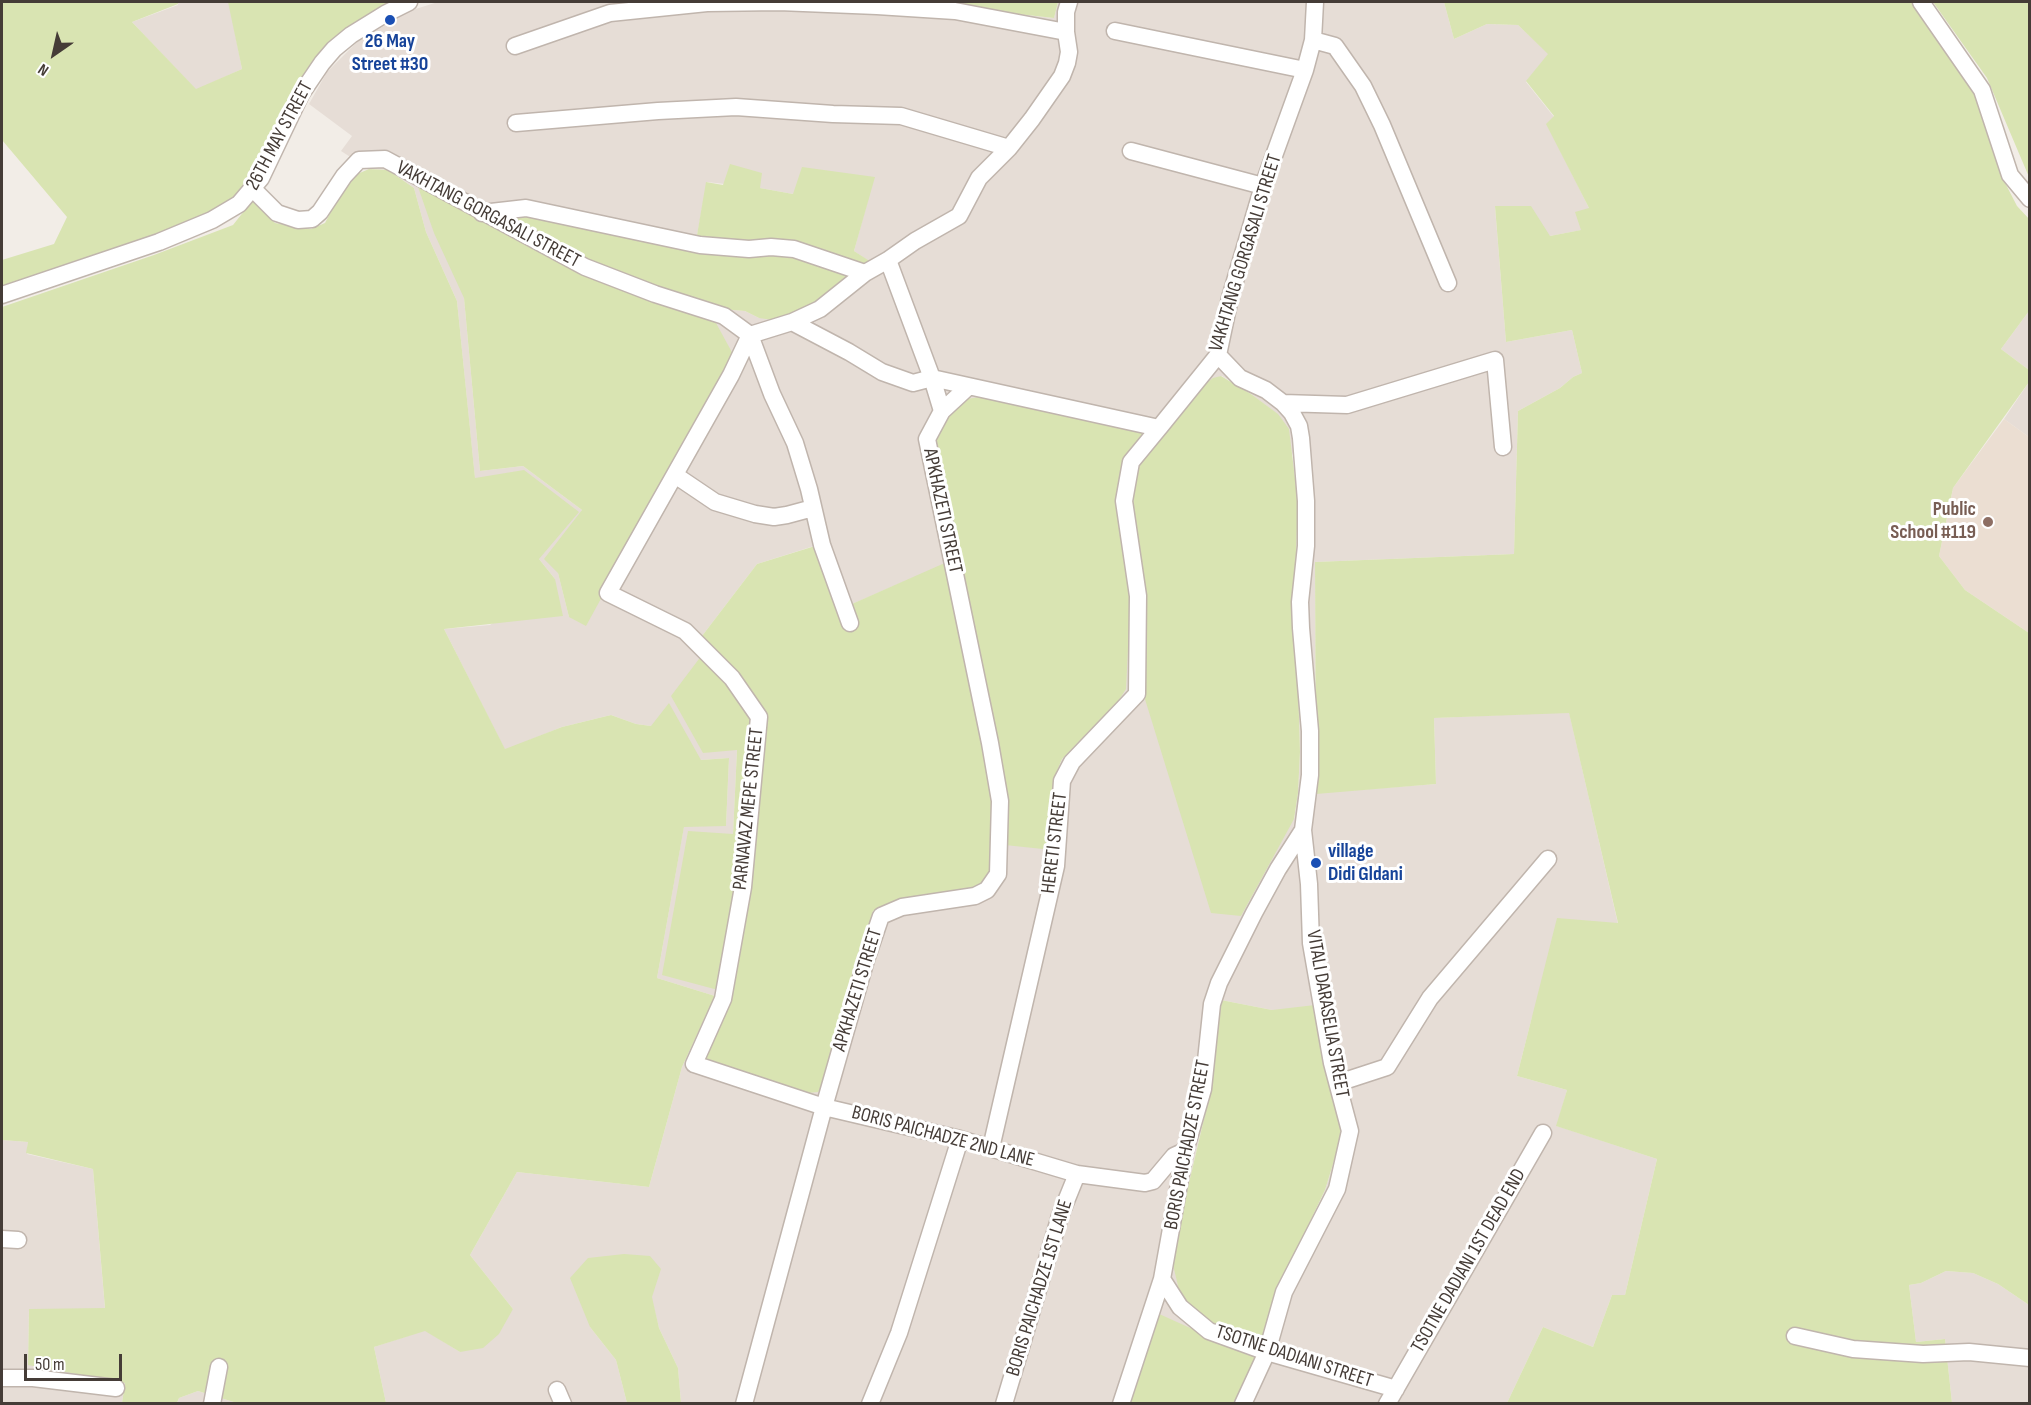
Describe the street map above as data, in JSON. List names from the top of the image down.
{
  "streets": {
    "street": [
      "26TH MAY STREET",
      "VAKHTANG GORGASALI STREET",
      "APKHAZETI STREET",
      "PARNAVAZ MEPE STREET",
      "HERETI STREET",
      "VITALI DARASELIA STREET",
      "BORIS PAICHADZE 2ND LANE",
      "BORIS PAICHADZE STREET",
      "TSOTNE DADIANI 1ST DEAD END",
      "BORIS PAICHADZE 1ST LANE",
      "TSOTNE DADIANI STREET"
    ]
  },
  "crossings": [
    ["26TH MAY STREET", "VAKHTANG GORGASALI STREET"],
    ["VAKHTANG GORGASALI STREET", "PARNAVAZ MEPE STREET"],
    ["VAKHTANG GORGASALI STREET", "HERETI STREET"],
    ["VAKHTANG GORGASALI STREET", "VITALI DARASELIA STREET"],
    ["APKHAZETI STREET", "BORIS PAICHADZE 2ND LANE"],
    ["PARNAVAZ MEPE STREET", "BORIS PAICHADZE 2ND LANE"],
    ["HERETI STREET", "BORIS PAICHADZE 2ND LANE"],
    ["VITALI DARASELIA STREET", "BORIS PAICHADZE STREET"],
    ["VITALI DARASELIA STREET", "TSOTNE DADIANI STREET"],
    ["BORIS PAICHADZE 2ND LANE", "BORIS PAICHADZE STREET"],
    ["BORIS PAICHADZE 2ND LANE", "BORIS PAICHADZE 1ST LANE"],
    ["BORIS PAICHADZE STREET", "TSOTNE DADIANI STREET"],
    ["TSOTNE DADIANI 1ST DEAD END", "TSOTNE DADIANI STREET"]
  ],
  "places": ["26 May Street #30", "Public School #119", "village Didi Gldani"],
  "scale_bar": "50 m",
  "north": "bottom left"
}
